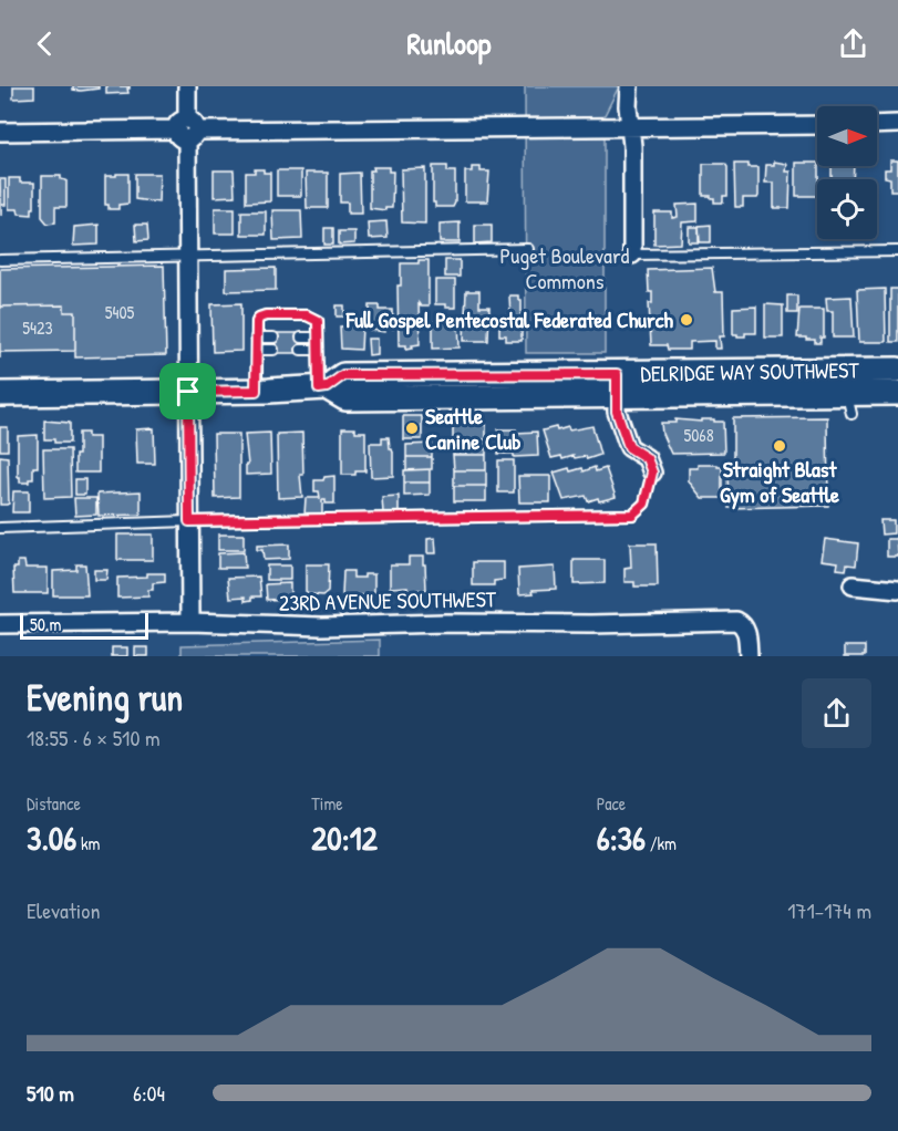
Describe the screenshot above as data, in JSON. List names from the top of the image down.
{
  "streets": {
    "main road": ["DELRIDGE WAY SOUTHWEST"],
    "street": ["23RD AVENUE SOUTHWEST"]
  },
  "parks": ["Puget Boulevard Commons"],
  "places": ["Full Gospel Pentecostal Federated Church", "Seattle Canine Club", "Straight Blast Gym of Seattle"],
  "house_numbers": ["5405", "5423", "5068"],
  "scale_bar": "50 m",
  "north": "right",
  "page": {
    "header": "Runloop",
    "scale": "50 m",
    "heading": ["Evening run", "18:55 · 6 × 510 m"],
    "stats": [
      ["Distance", "3.06 km"],
      ["Time", "20:12"],
      ["Pace", "6:36 /km"]
    ],
    "chart": ["Elevation", "171–174 m"],
    "list": [
      {
        "name": "510 m",
        "note": "6:04"
      }
    ]
  }
}
